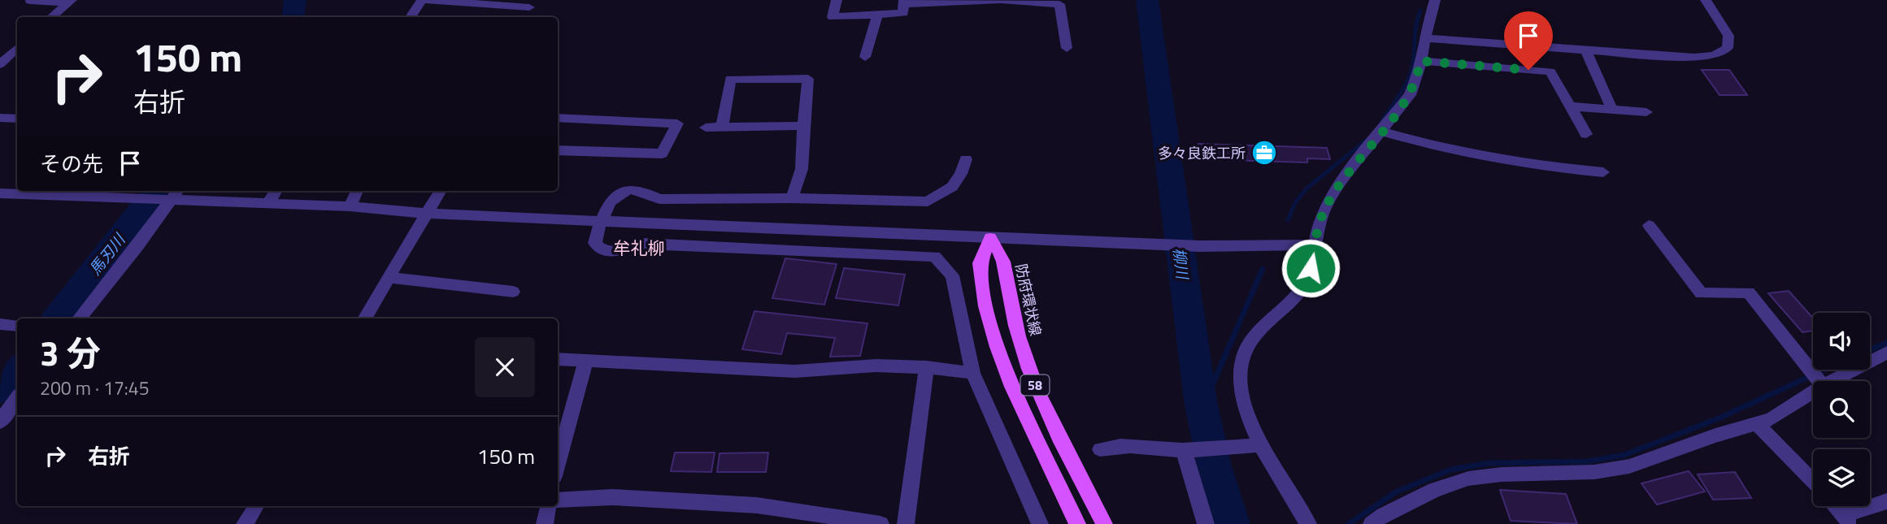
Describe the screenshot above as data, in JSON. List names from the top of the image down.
{
  "streets": {
    "main road": ["防府環状線", "58"]
  },
  "crossings": [
    ["防府環状線", "58"]
  ],
  "districts": ["牟礼柳"],
  "water": ["馬刃川", "柳川"],
  "places": {
    "office": ["多々良鉄工所"]
  },
  "page": {
    "turn": ["150 m", "右折"],
    "then": "その先",
    "heading": ["3 分", "200 m · 17:45"],
    "list": [
      {
        "name": "右折",
        "value": "150 m"
      }
    ]
  }
}
